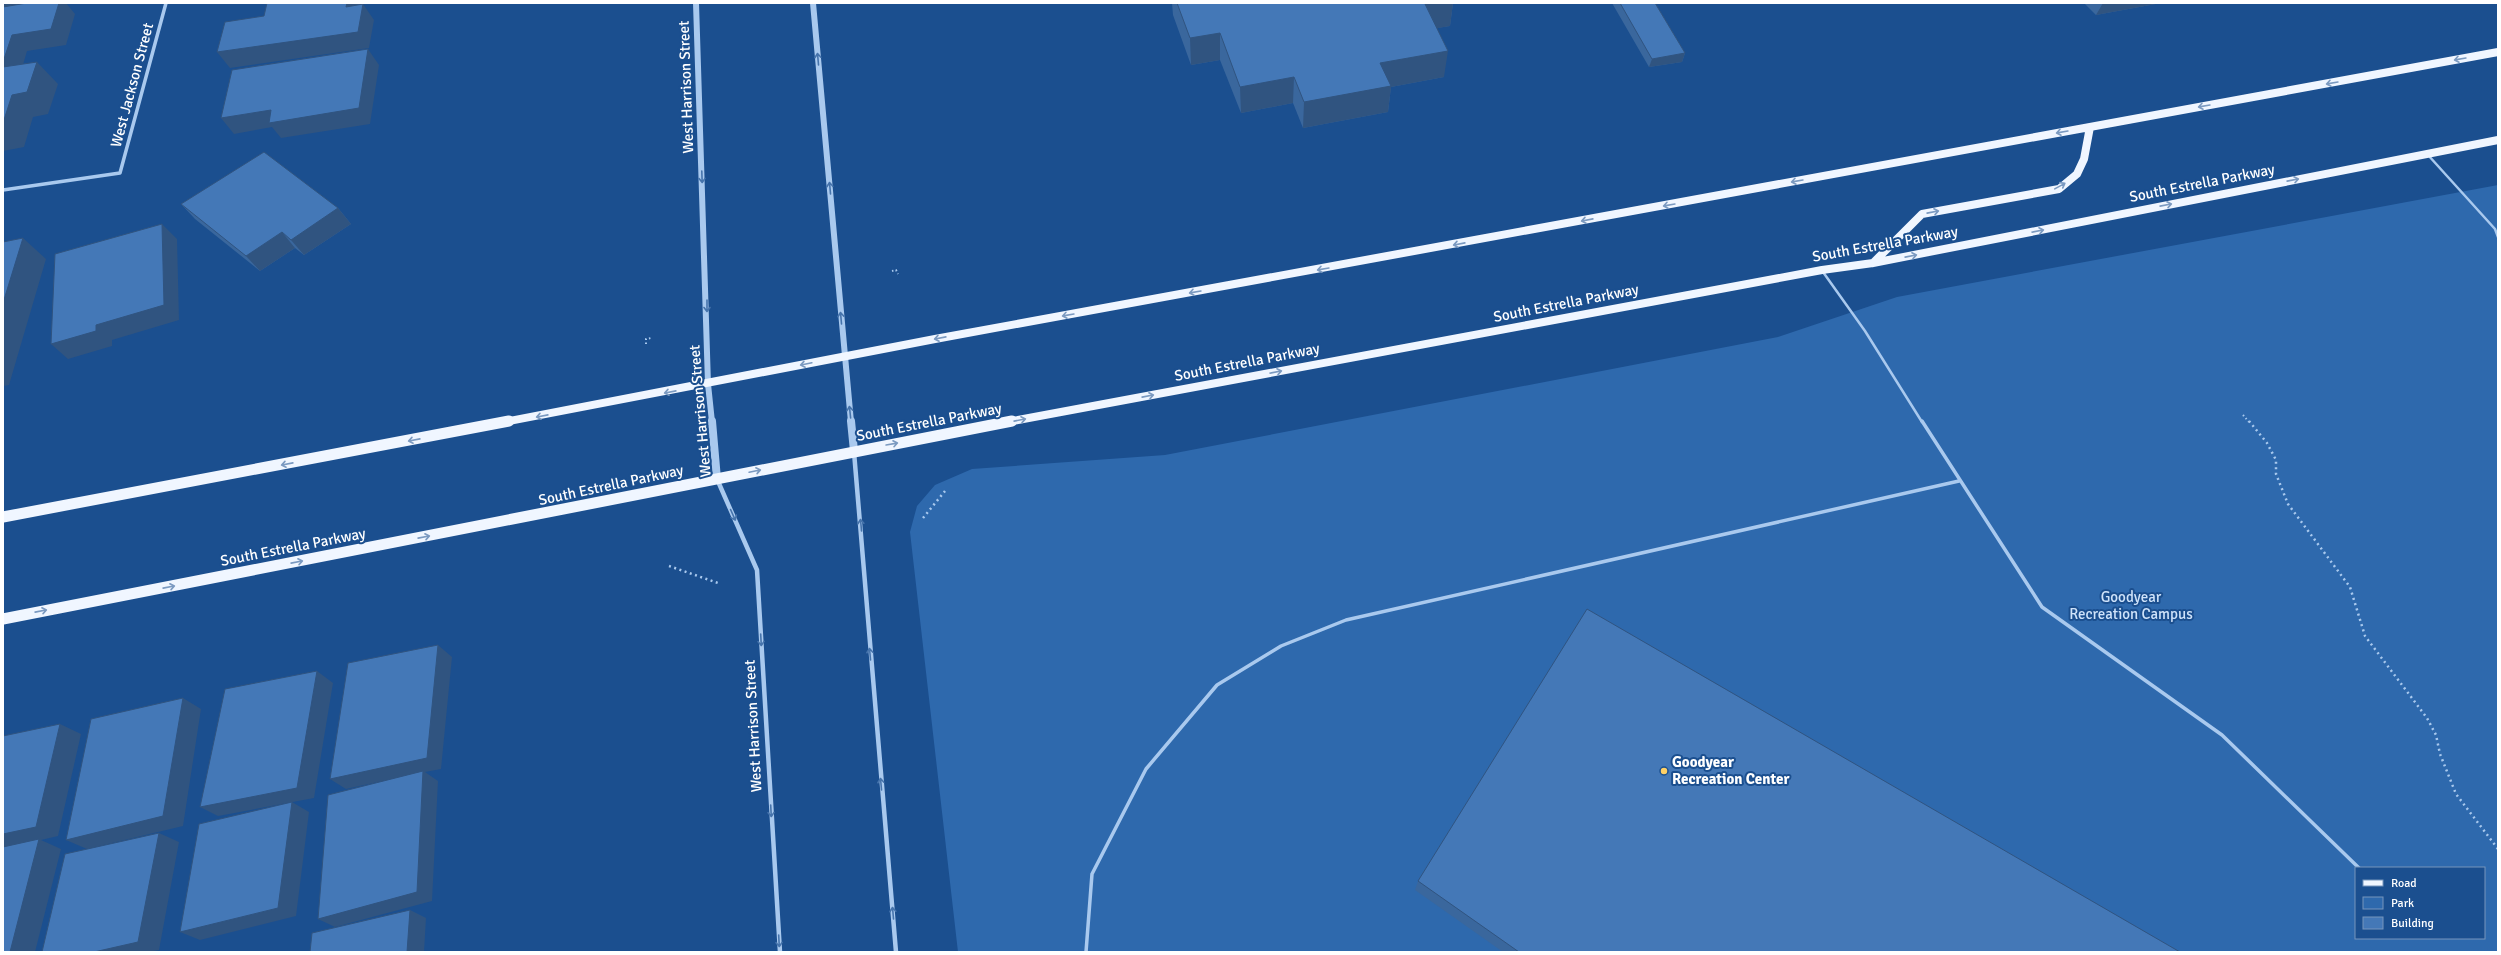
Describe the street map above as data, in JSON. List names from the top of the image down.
{
  "streets": {
    "main road": ["South Estrella Parkway"],
    "street": ["West Jackson Street", "West Harrison Street"]
  },
  "crossings": [
    ["West Harrison Street", "South Estrella Parkway"]
  ],
  "one_way": ["West Harrison Street", "South Estrella Parkway"],
  "parks": ["Goodyear Recreation Campus"],
  "places": ["Goodyear Recreation Center"],
  "legend": ["Road", "Park", "Building"]
}
